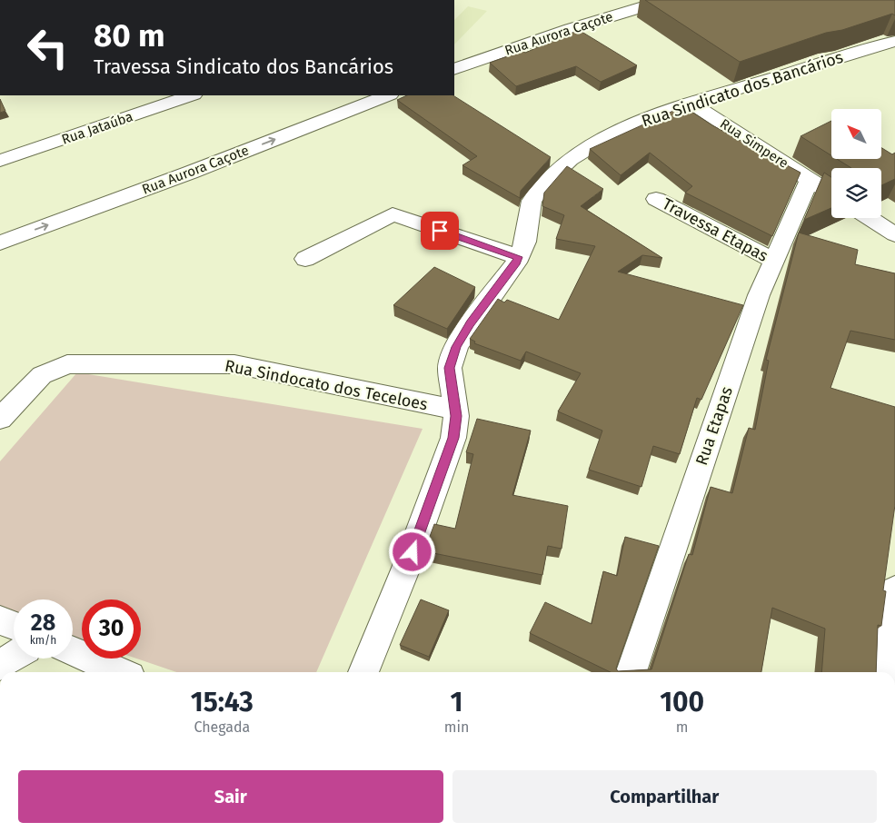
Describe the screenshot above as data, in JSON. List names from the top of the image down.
{
  "streets": {
    "street": [
      "Rua Aurora Caçote",
      "Rua Sindicato dos Bancários",
      "Rua Jataúba",
      "Rua Simpere",
      "Travessa Etapas",
      "Rua Sindocato dos Teceloes",
      "Rua Etapas"
    ]
  },
  "crossings": [
    ["Rua Sindicato dos Bancários", "Rua Simpere"],
    ["Rua Sindicato dos Bancários", "Rua Sindocato dos Teceloes"],
    ["Rua Simpere", "Rua Etapas"],
    ["Travessa Etapas", "Rua Etapas"]
  ],
  "one_way": ["Rua Aurora Caçote"],
  "north": "top left",
  "page": {
    "turn": ["80 m", "Travessa Sindicato dos Bancários"],
    "speed": "28 km/h",
    "limit": "30",
    "eta": [
      "15:43",
      "Chegada",
      "1",
      "min",
      "100",
      "m"
    ],
    "buttons": ["Sair", "Compartilhar"]
  }
}
